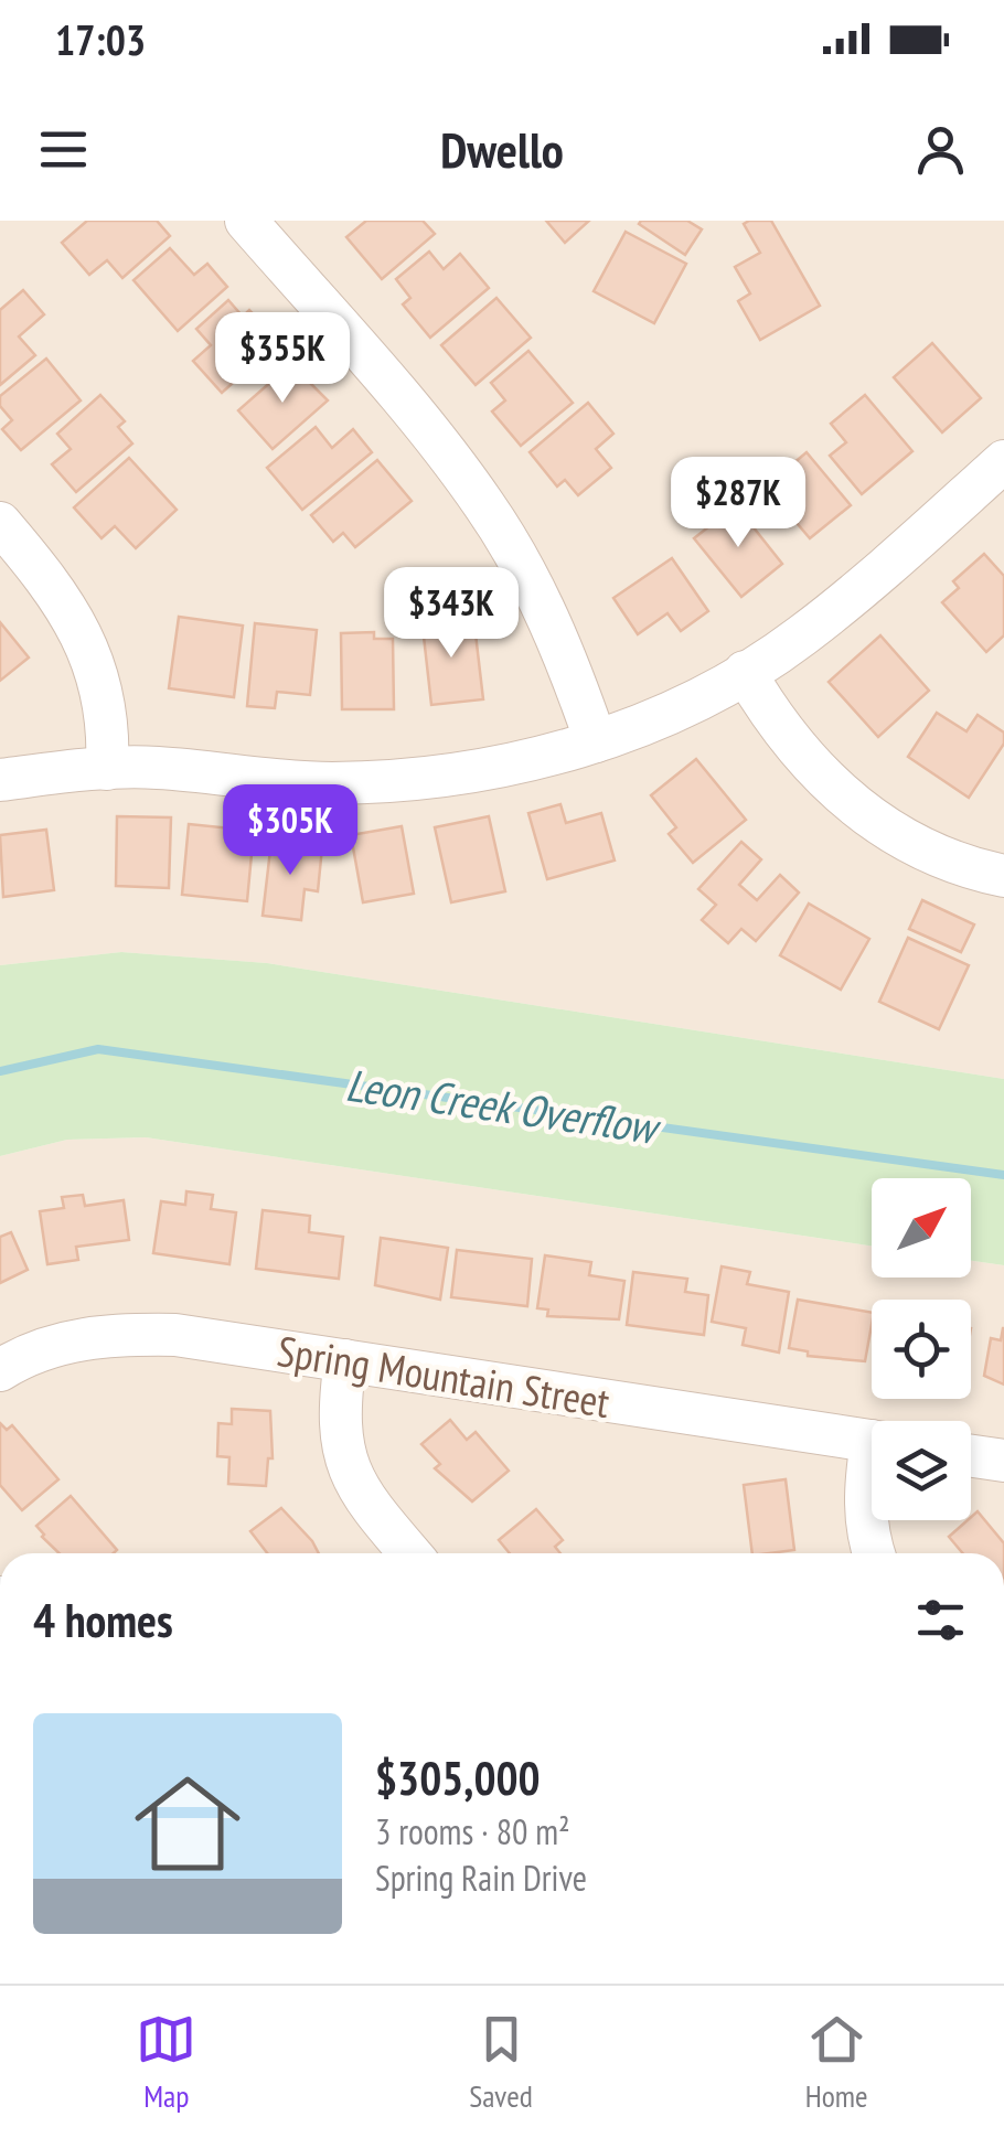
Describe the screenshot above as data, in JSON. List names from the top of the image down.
{
  "streets": {
    "street": ["Spring Mountain Street"]
  },
  "water": ["Leon Creek Overflow"],
  "north": "top right",
  "page": {
    "status": "17:03",
    "header": "Dwello",
    "price": [
      "$355K",
      "$287K",
      "$343K",
      "$305K"
    ],
    "heading": "4 homes",
    "list": [
      {
        "name": "$305,000",
        "note": "3 rooms · 80 m² · Spring Rain Drive"
      }
    ],
    "tabs": ["Map", "Saved", "Home"]
  }
}
